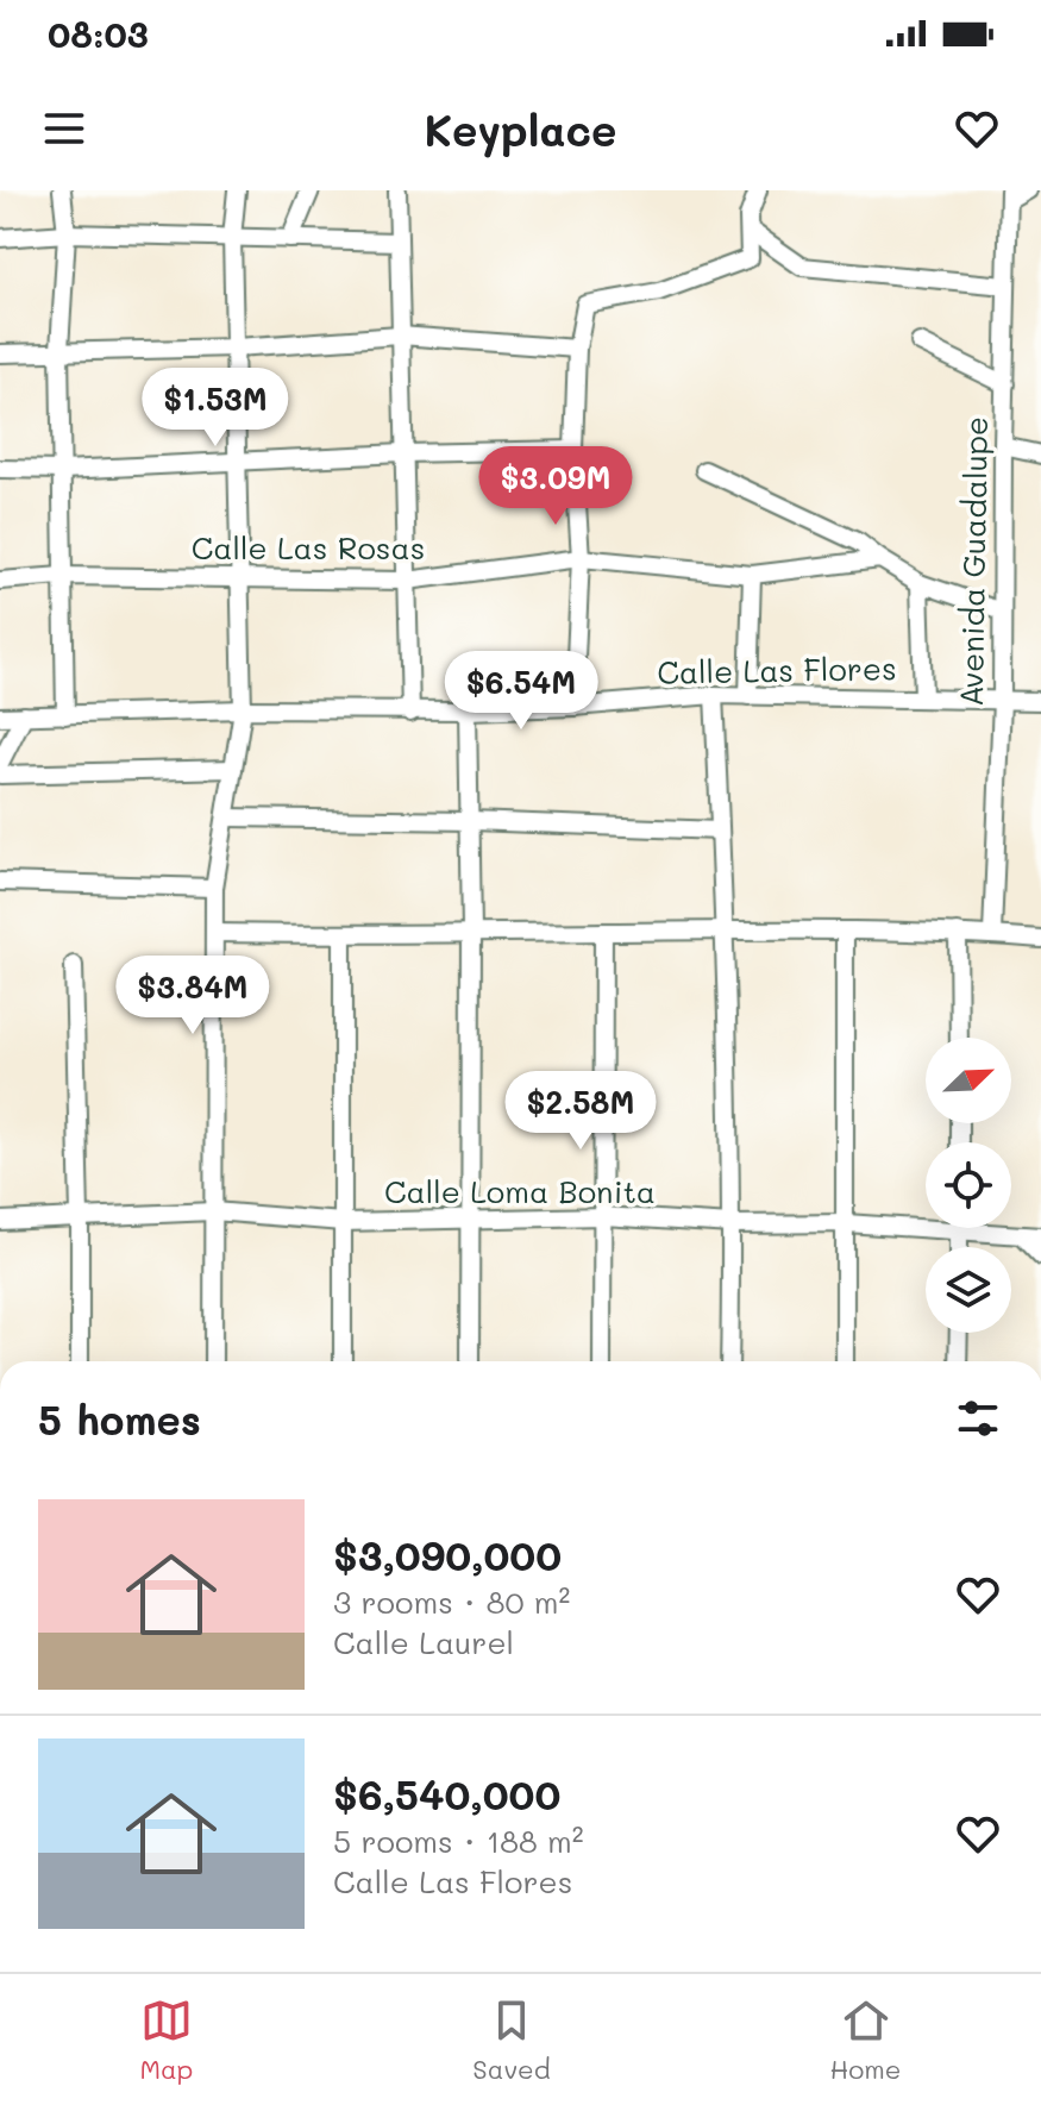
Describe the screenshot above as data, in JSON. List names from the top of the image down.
{
  "streets": {
    "street": [
      "Calle Las Rosas",
      "Avenida Guadalupe",
      "Calle Las Flores",
      "Calle Loma Bonita"
    ]
  },
  "crossings": [
    ["Avenida Guadalupe", "Calle Las Flores"]
  ],
  "north": "top right",
  "page": {
    "status": "08:03",
    "header": "Keyplace",
    "price": [
      "$1.53M",
      "$3.09M",
      "$6.54M",
      "$3.84M",
      "$2.58M"
    ],
    "heading": "5 homes",
    "list": [
      {
        "name": "$3,090,000",
        "note": "3 rooms · 80 m² · Calle Laurel"
      },
      {
        "name": "$6,540,000",
        "note": "5 rooms · 188 m² · Calle Las Flores"
      }
    ],
    "tabs": ["Map", "Saved", "Home"]
  }
}
